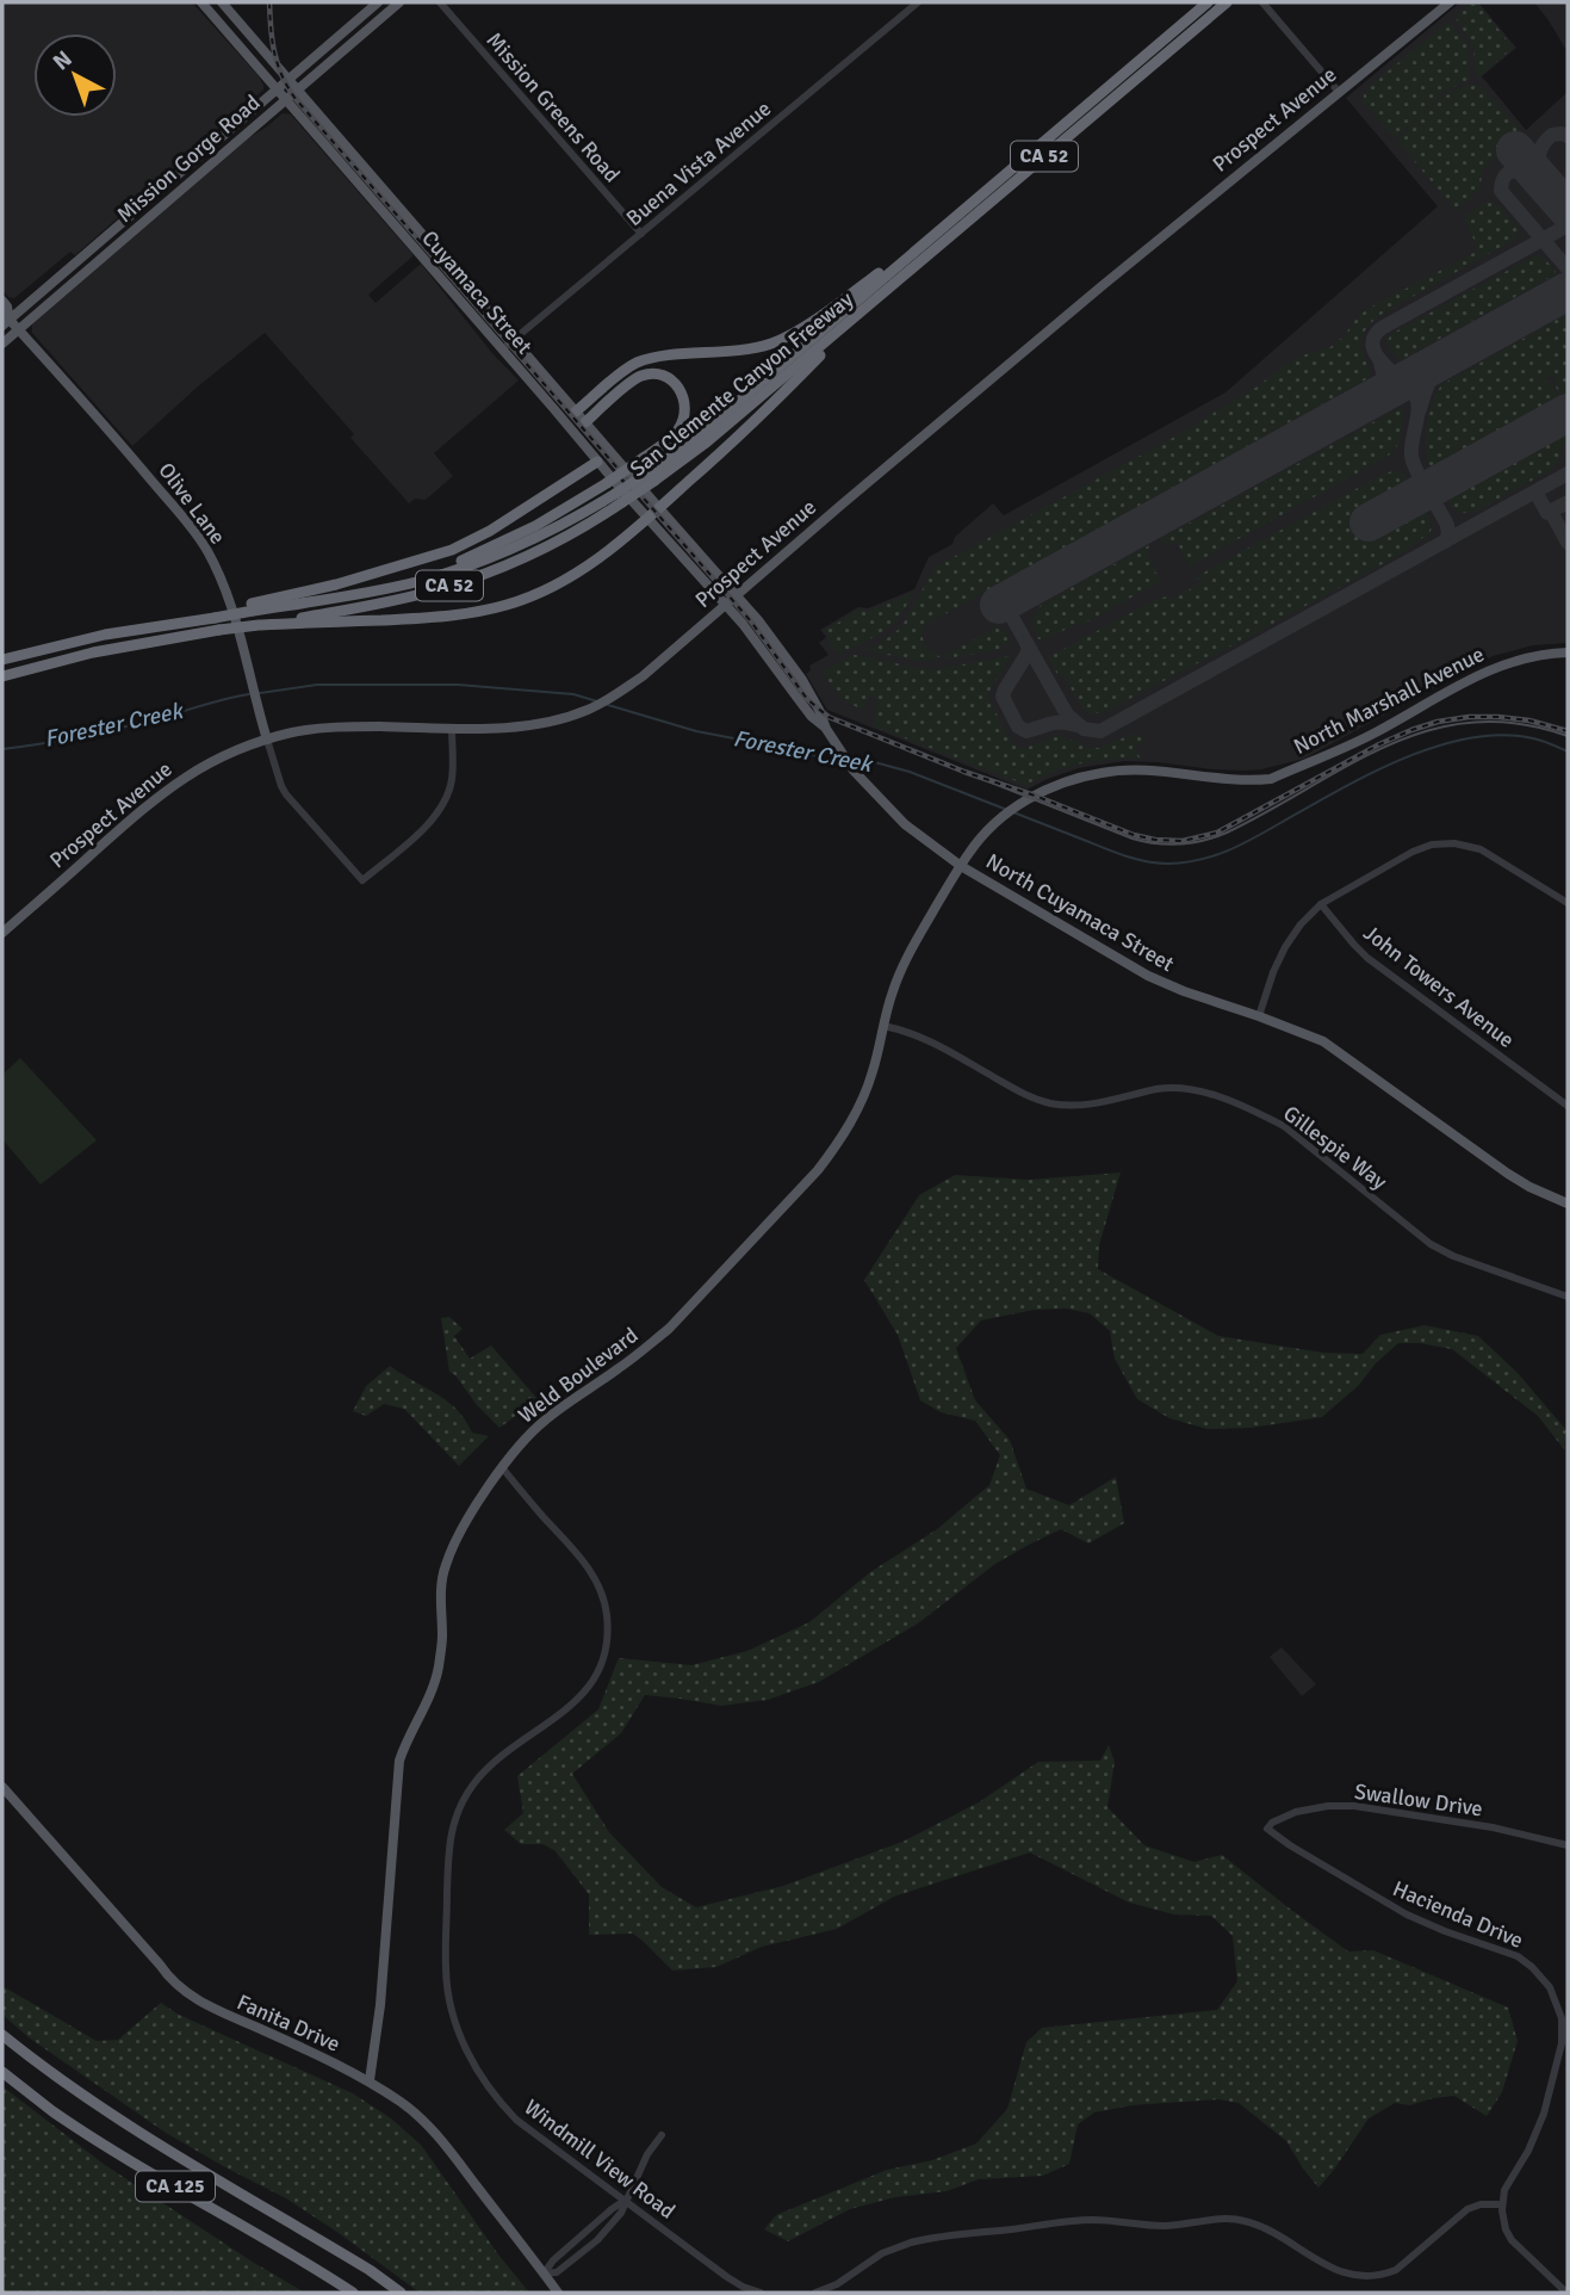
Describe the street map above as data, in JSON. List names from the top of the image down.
{
  "streets": {
    "highway": ["CA 52", "San Clemente Canyon Freeway", "CA 125"],
    "main road": [
      "Prospect Avenue",
      "Mission Gorge Road",
      "Cuyamaca Street",
      "Olive Lane",
      "North Marshall Avenue",
      "North Cuyamaca Street",
      "Weld Boulevard",
      "Fanita Drive"
    ],
    "street": [
      "Mission Greens Road",
      "Buena Vista Avenue",
      "John Towers Avenue",
      "Gillespie Way",
      "Swallow Drive",
      "Hacienda Drive",
      "Windmill View Road"
    ]
  },
  "crossings": [
    ["Mission Greens Road", "Buena Vista Avenue"],
    ["Prospect Avenue", "Cuyamaca Street"],
    ["Prospect Avenue", "Olive Lane"],
    ["Prospect Avenue", "North Cuyamaca Street"],
    ["Mission Gorge Road", "Cuyamaca Street"],
    ["Mission Gorge Road", "Olive Lane"],
    ["Buena Vista Avenue", "Cuyamaca Street"],
    ["Cuyamaca Street", "North Cuyamaca Street"],
    ["North Marshall Avenue", "North Cuyamaca Street"],
    ["North Marshall Avenue", "Weld Boulevard"],
    ["North Cuyamaca Street", "Weld Boulevard"],
    ["Gillespie Way", "Weld Boulevard"],
    ["Weld Boulevard", "Fanita Drive"],
    ["Weld Boulevard", "Windmill View Road"],
    ["Swallow Drive", "Hacienda Drive"]
  ],
  "water": ["Forester Creek"],
  "north": "top left"
}
